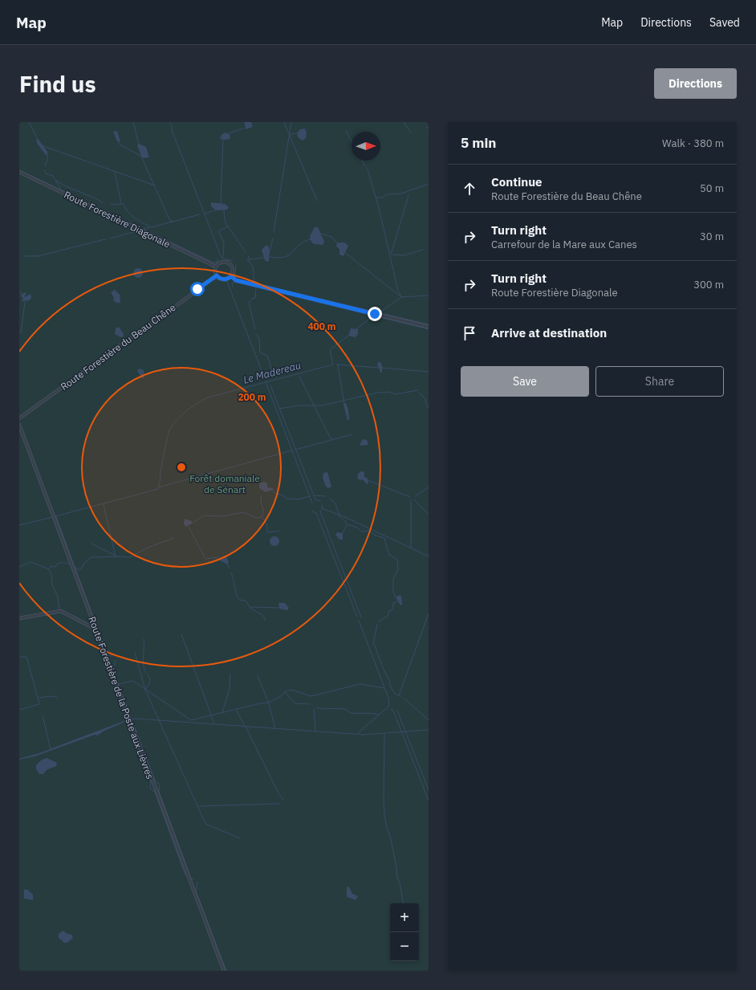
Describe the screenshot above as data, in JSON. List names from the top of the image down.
{
  "streets": {
    "street": ["Route Forestière Diagonale", "Route Forestière du Beau Chêne", "Route Forestière de la Poste aux Lièvres"]
  },
  "crossings": [
    ["Route Forestière Diagonale", "Route Forestière du Beau Chêne"]
  ],
  "water": ["Le Madereau"],
  "parks": ["Forêt domaniale de Sénart"],
  "north": "right",
  "page": {
    "header": "Map",
    "nav": ["Map", "Directions", "Saved"],
    "buttons": [
      "Directions",
      ["Save", "Share"]
    ],
    "title": "Find us",
    "heading": ["5 min", "Walk · 380 m"],
    "list": [
      ["Continue", "Route Forestière du Beau Chêne", "50 m"],
      ["Turn right", "Carrefour de la Mare aux Canes", "30 m"],
      ["Turn right", "Route Forestière Diagonale", "300 m"],
      "Arrive at destination"
    ],
    "map_buttons": ["+", "−"]
  },
  "rings": ["400 m", "200 m"]
}
